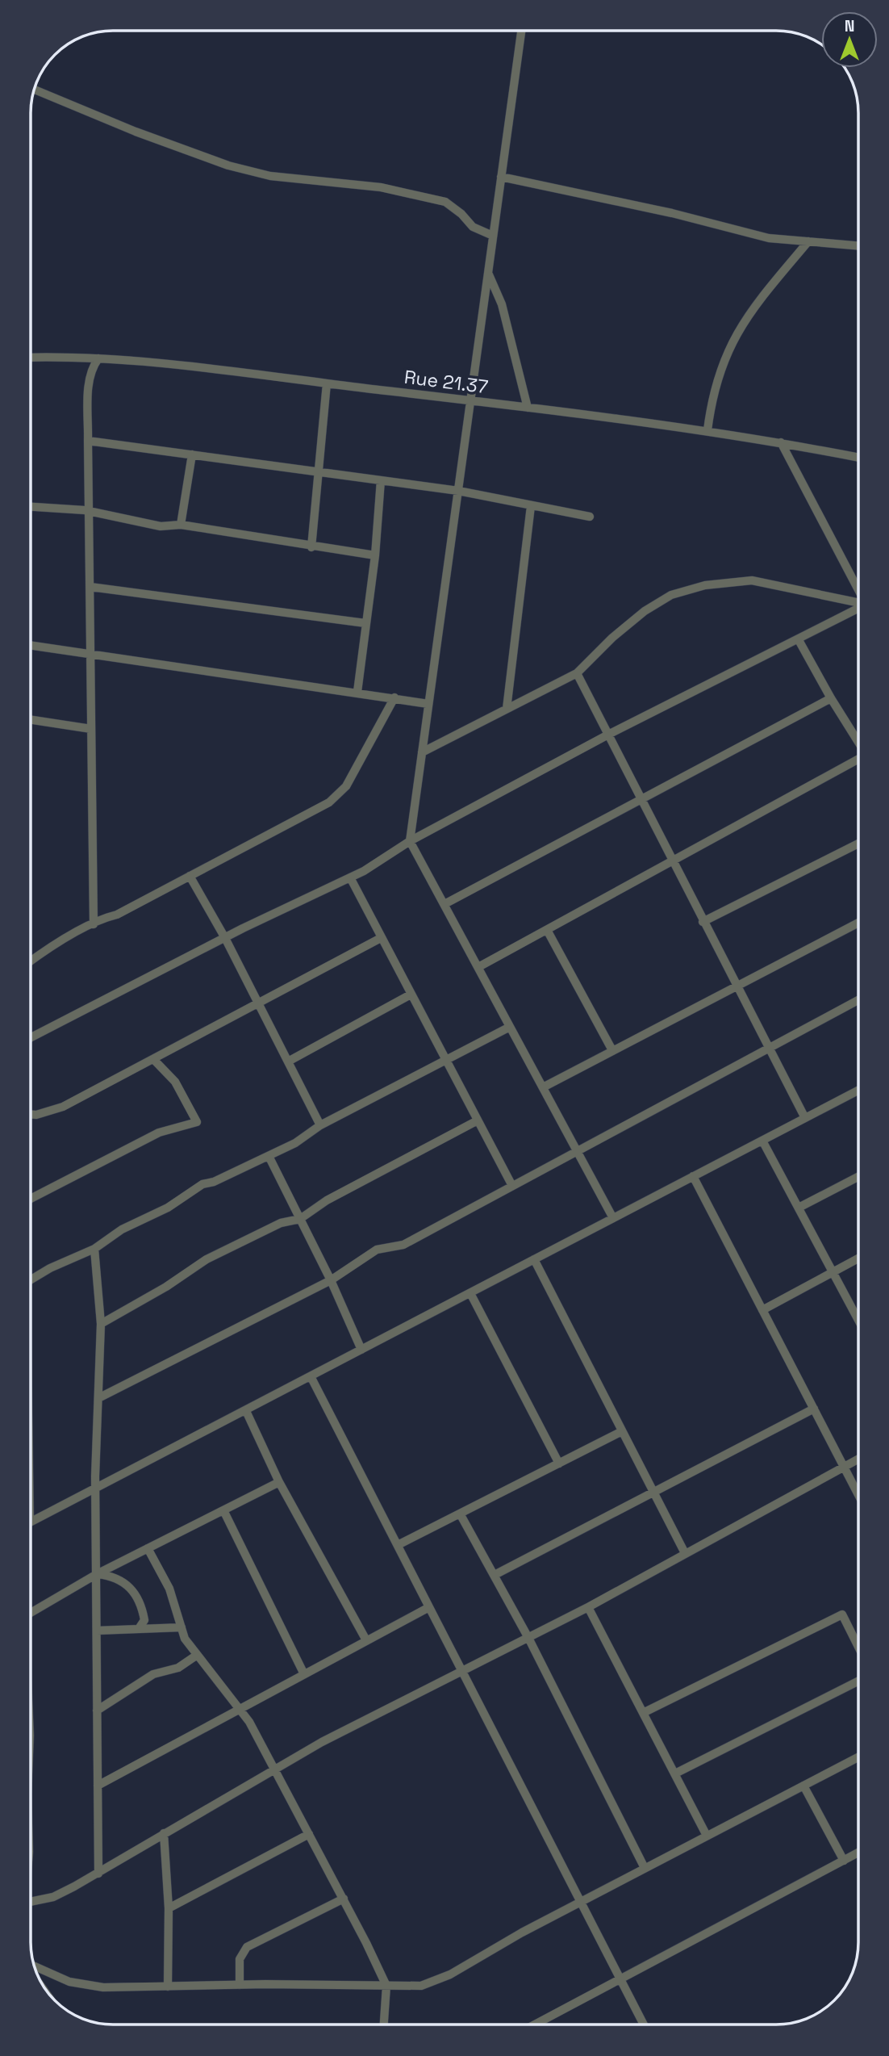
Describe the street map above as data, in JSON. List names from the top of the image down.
{
  "streets": {
    "street": ["Rue 21.37"]
  },
  "north": "top"
}
